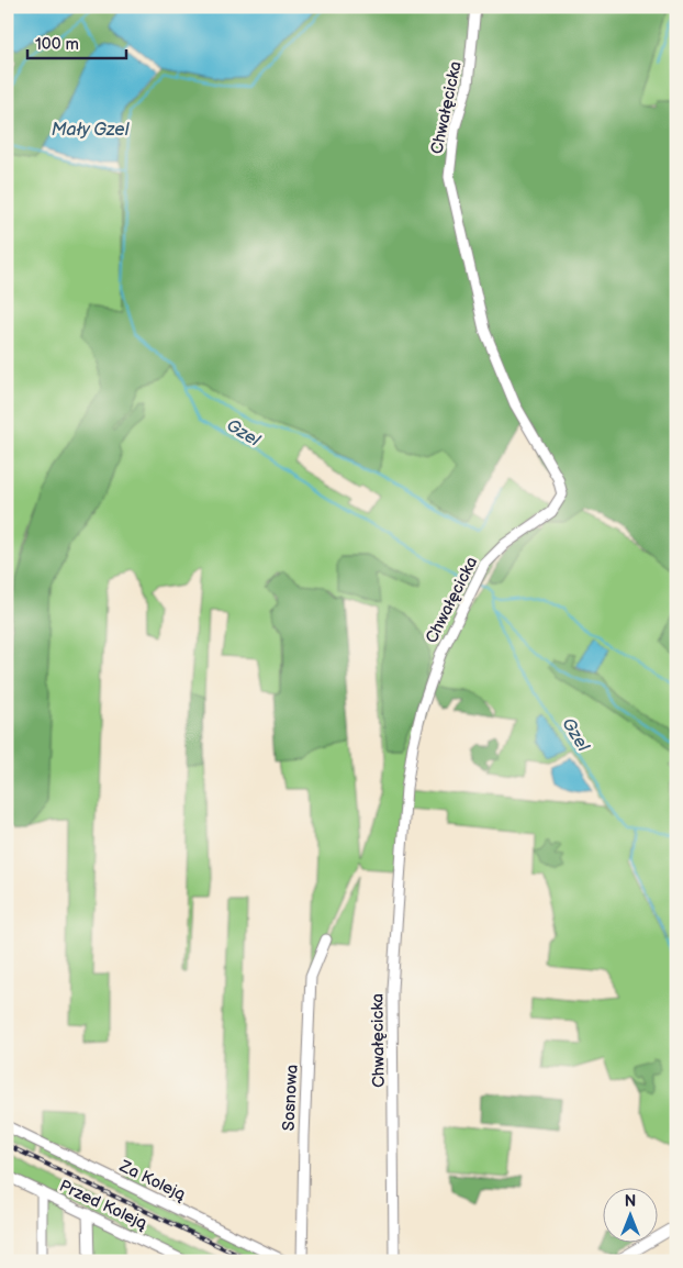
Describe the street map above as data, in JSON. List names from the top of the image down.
{
  "streets": {
    "street": [
      "Chwałęcicka",
      "Sosnowa",
      "Za Koleją",
      "Przed Koleją"
    ]
  },
  "water": ["Mały Gzel", "Gzel"],
  "scale_bar": "100 m",
  "north": "top"
}
